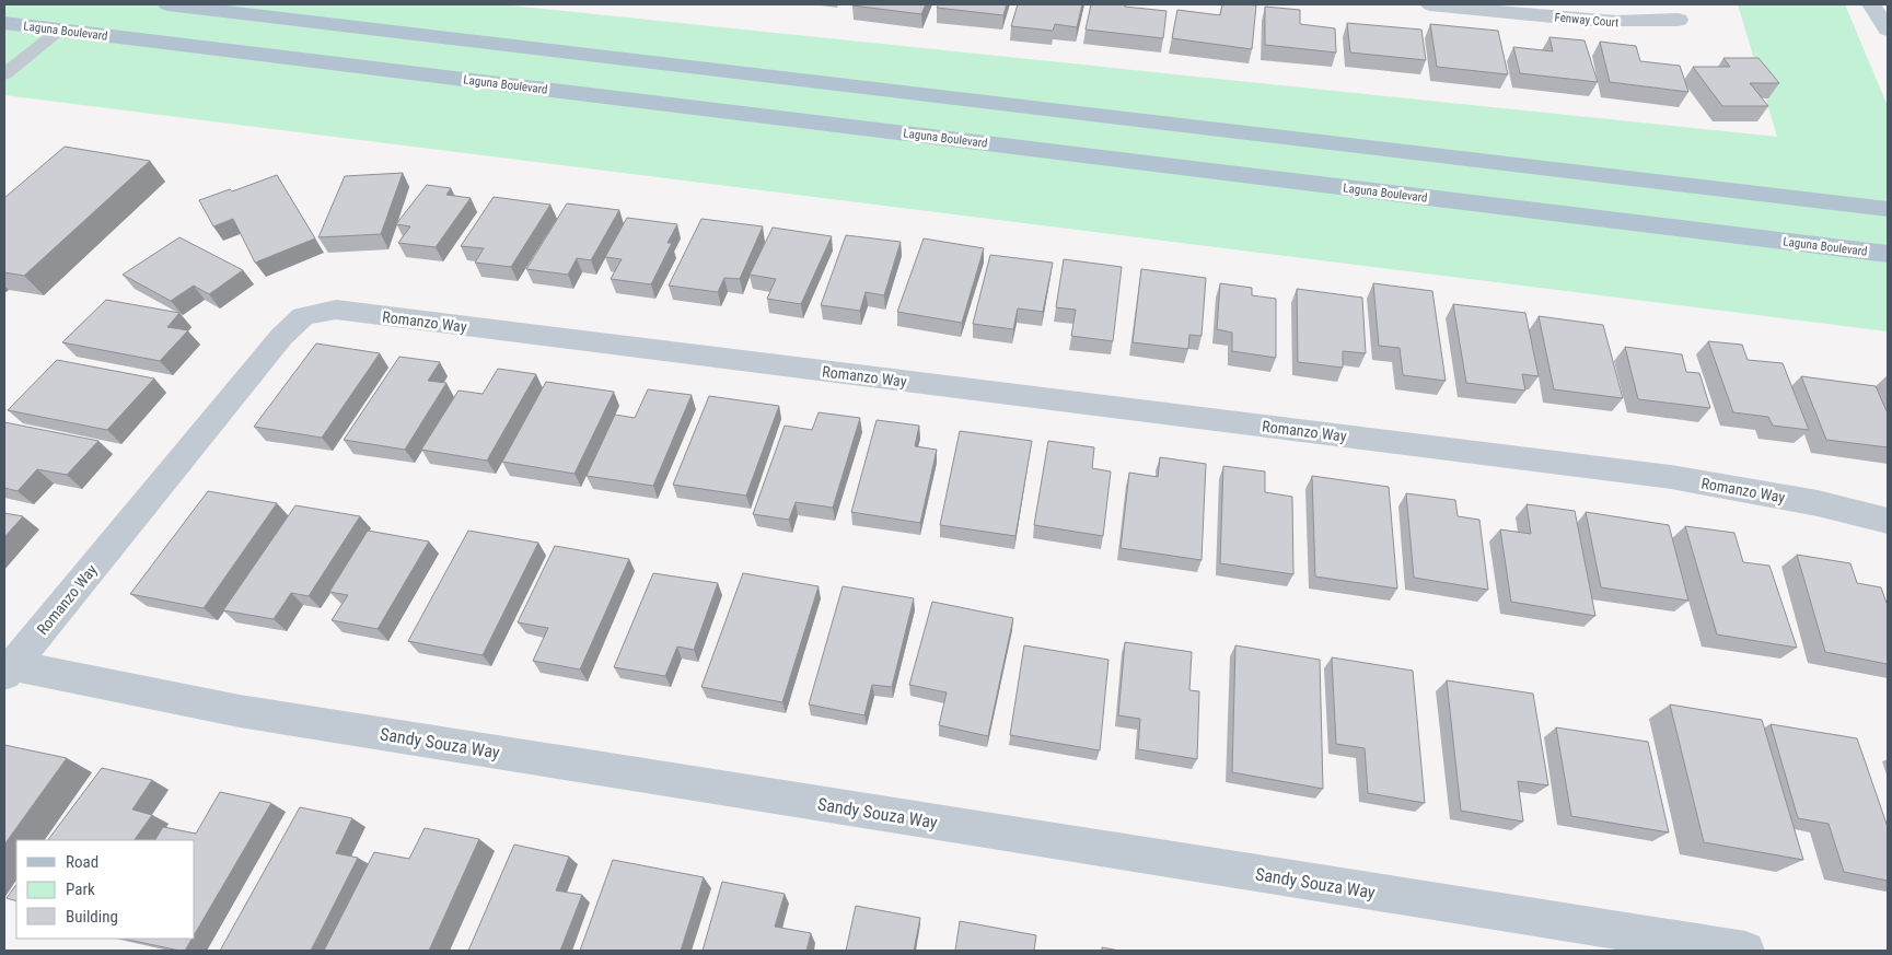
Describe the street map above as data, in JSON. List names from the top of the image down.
{
  "streets": {
    "main road": ["Laguna Boulevard"],
    "street": ["Fenway Court", "Romanzo Way", "Sandy Souza Way"]
  },
  "crossings": [
    ["Romanzo Way", "Sandy Souza Way"]
  ],
  "legend": ["Road", "Park", "Building"]
}
